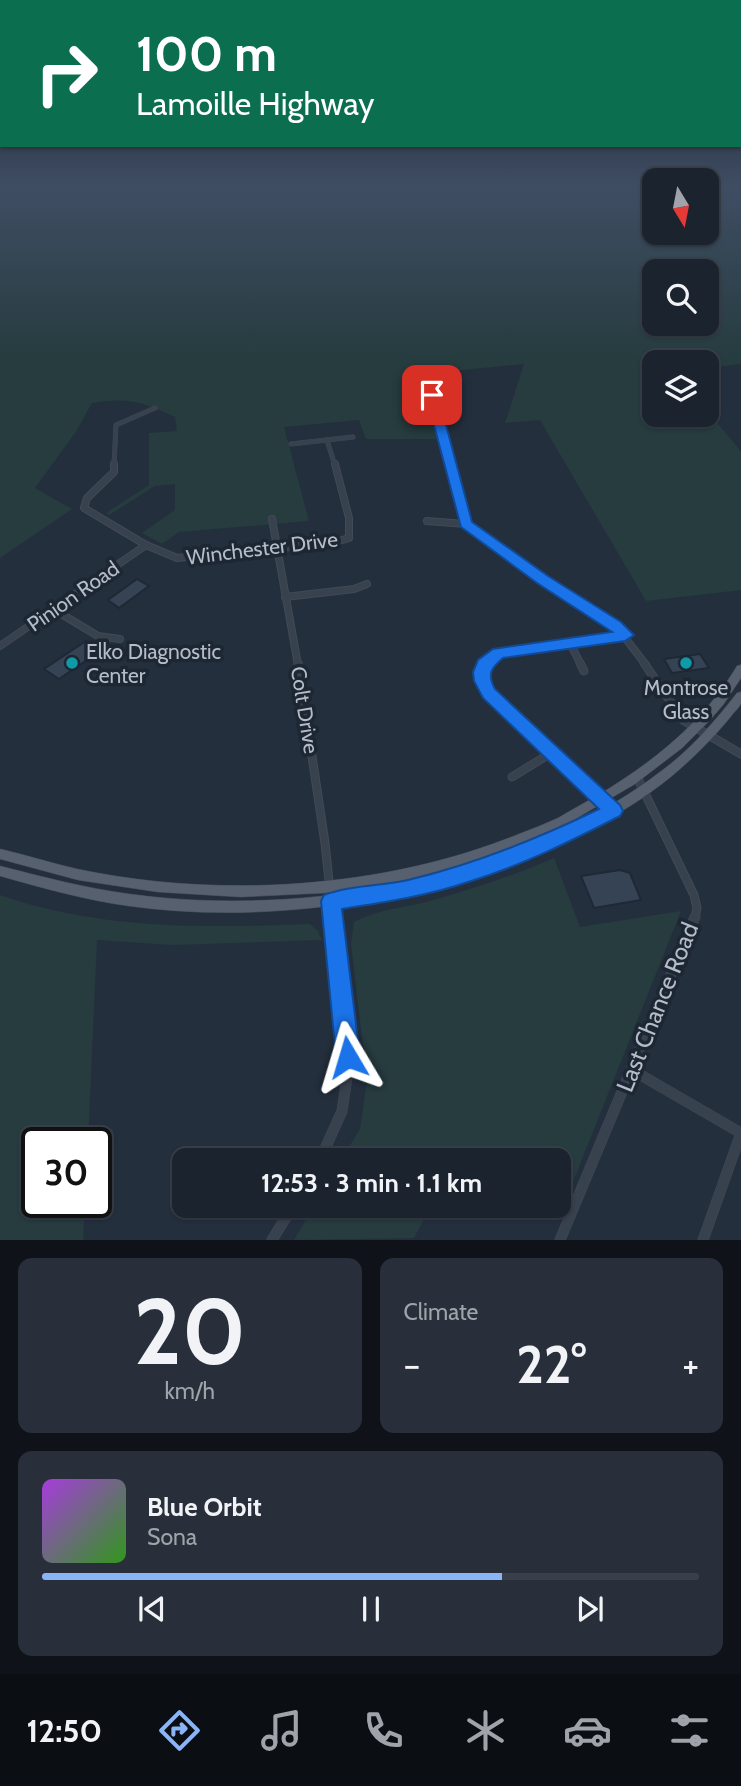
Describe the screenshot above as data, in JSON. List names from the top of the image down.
{
  "streets": {
    "street": [
      "Winchester Drive",
      "Pinion Road",
      "Colt Drive",
      "Last Chance Road"
    ]
  },
  "crossings": [
    ["Winchester Drive", "Pinion Road"],
    ["Winchester Drive", "Colt Drive"]
  ],
  "places": ["Elko Diagnostic Center", "Montrose Glass"],
  "north": "bottom",
  "page": {
    "turn": ["100 m", "Lamoille Highway"],
    "limit": "30",
    "trip": "12:53 · 3 min · 1.1 km",
    "tile": [
      ["20", "km/h"],
      "Climate"
    ],
    "heat": ["−", "22°", "+"],
    "song": ["Blue Orbit", "Sona"],
    "tabs": "12:50"
  }
}
